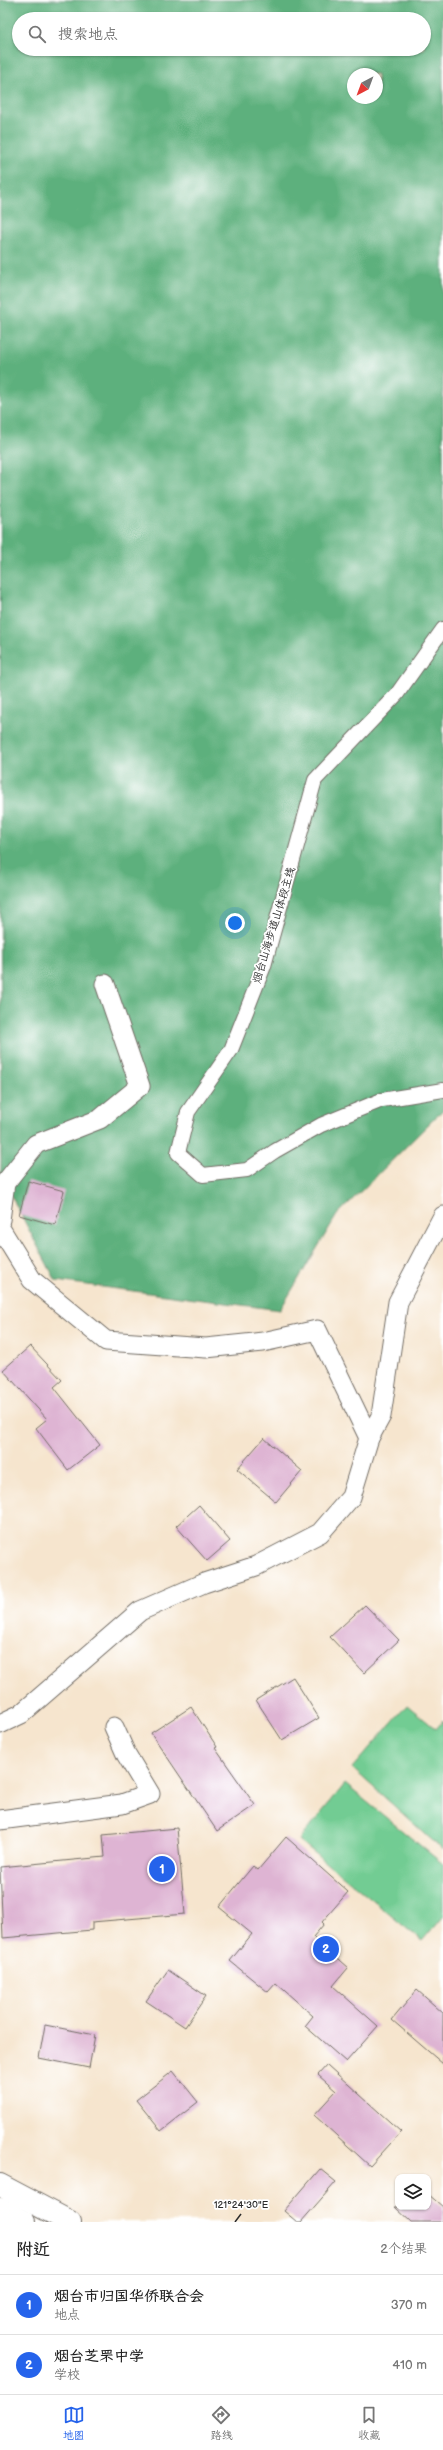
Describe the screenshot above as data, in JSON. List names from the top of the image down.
{
  "streets": {
    "street": ["烟台山海步道山体段主线"]
  },
  "north": "bottom left",
  "page": {
    "search": "搜索地点",
    "pins": ["1", "2"],
    "heading": ["附近", "2个结果"],
    "list": [
      {
        "mark": "1",
        "name": "烟台市归国华侨联合会",
        "note": "地点",
        "value": "370 m"
      },
      {
        "mark": "2",
        "name": "烟台芝罘中学",
        "note": "学校",
        "value": "410 m"
      }
    ],
    "nav": ["地图", "路线", "收藏"]
  },
  "coordinates": ["121°24'30\"E"]
}
